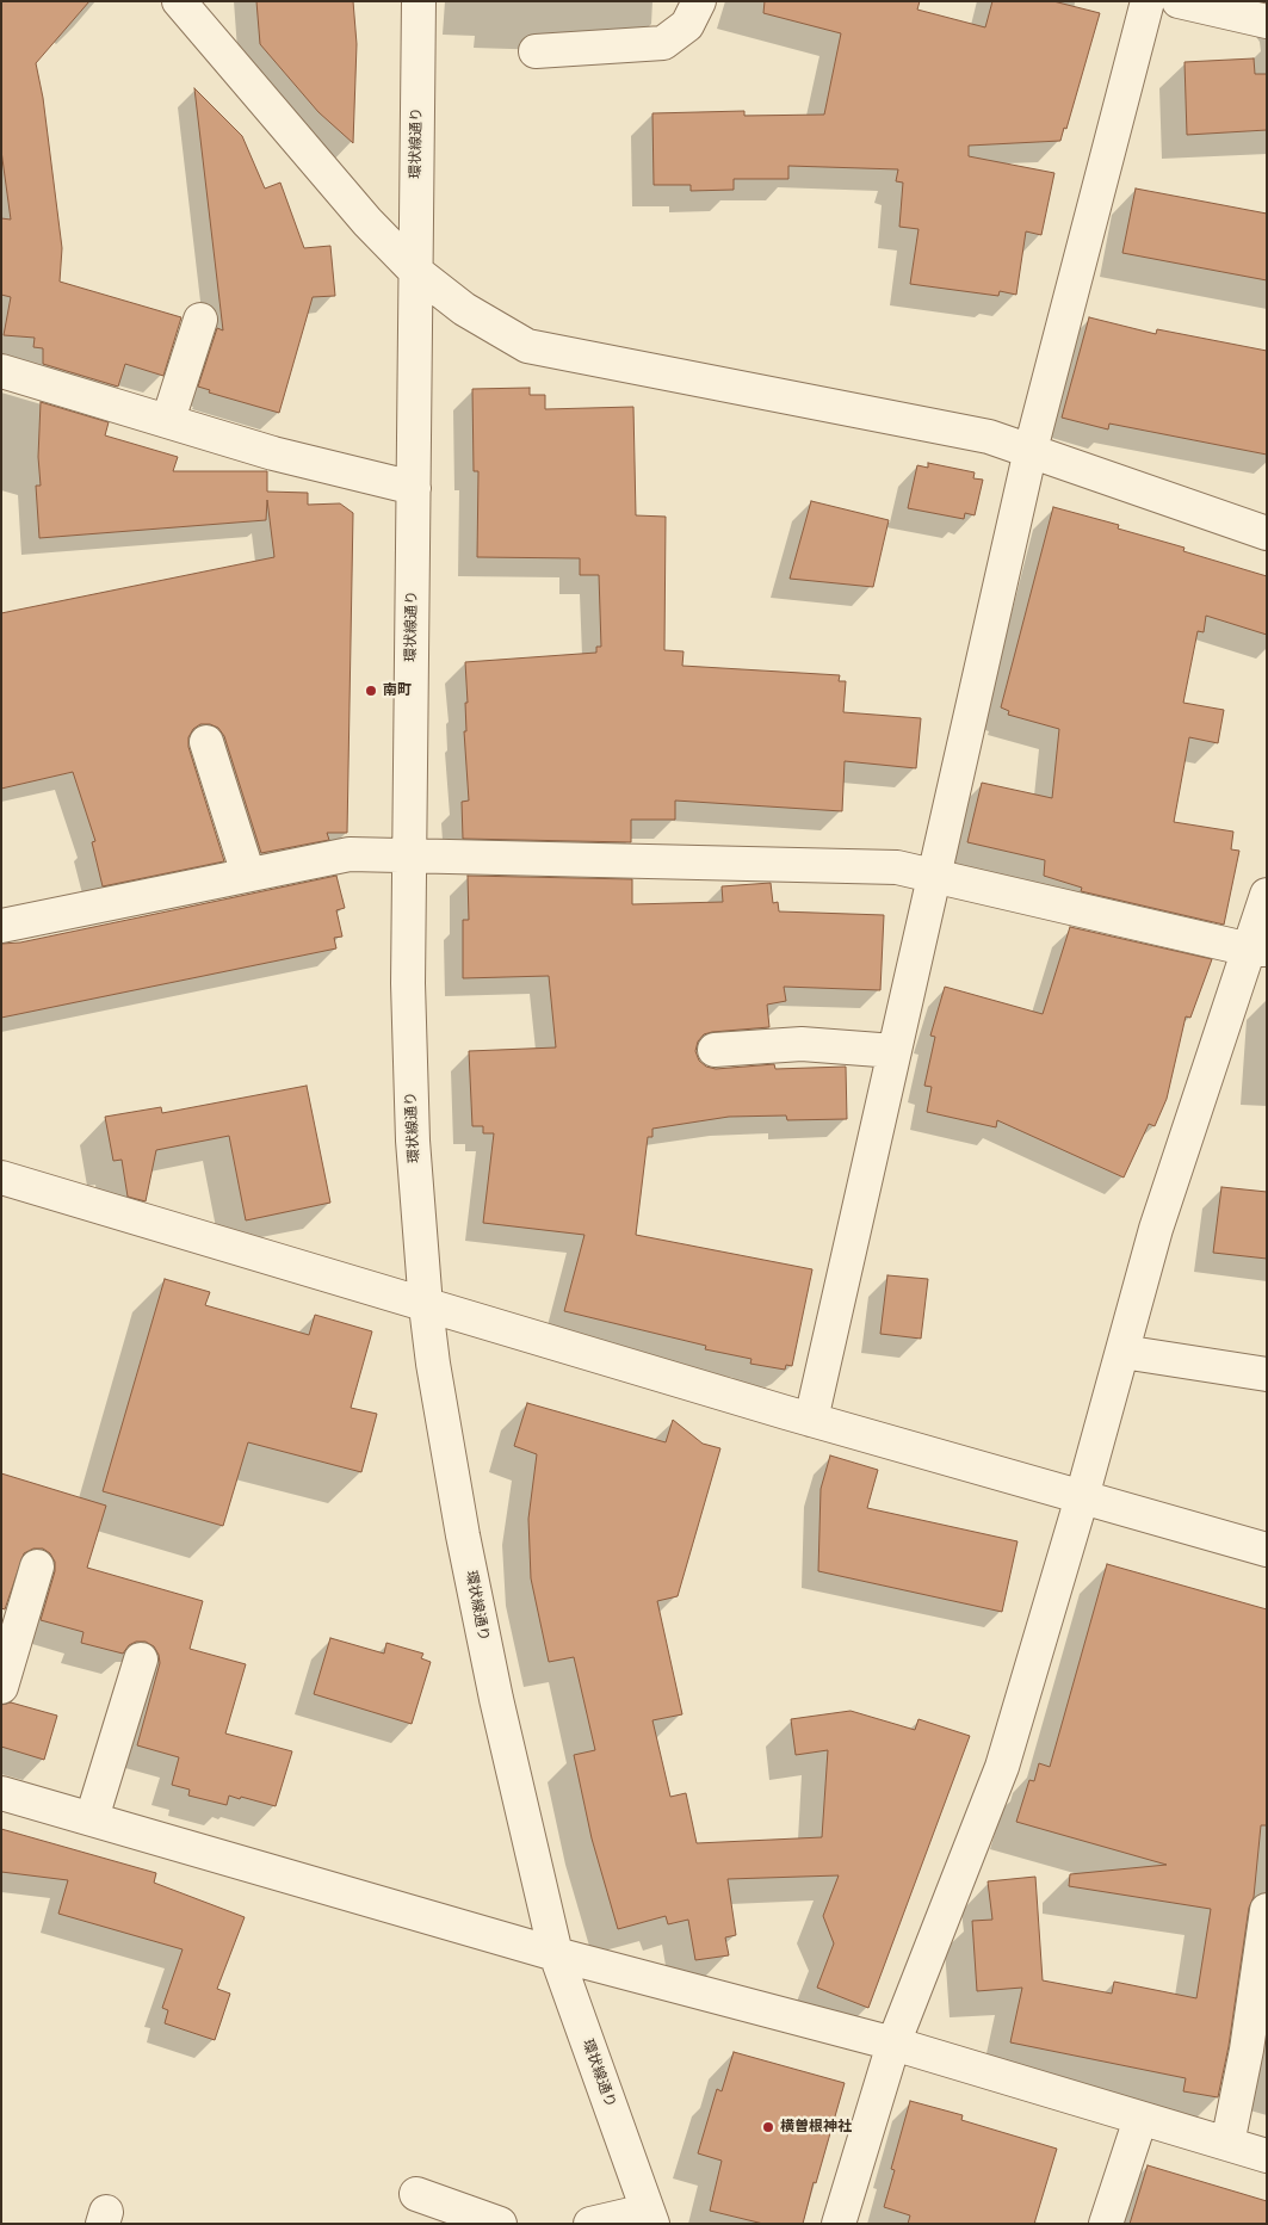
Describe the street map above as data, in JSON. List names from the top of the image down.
{
  "streets": {
    "street": ["環状線通り"]
  },
  "places": ["南町", "横曽根神社"]
}
